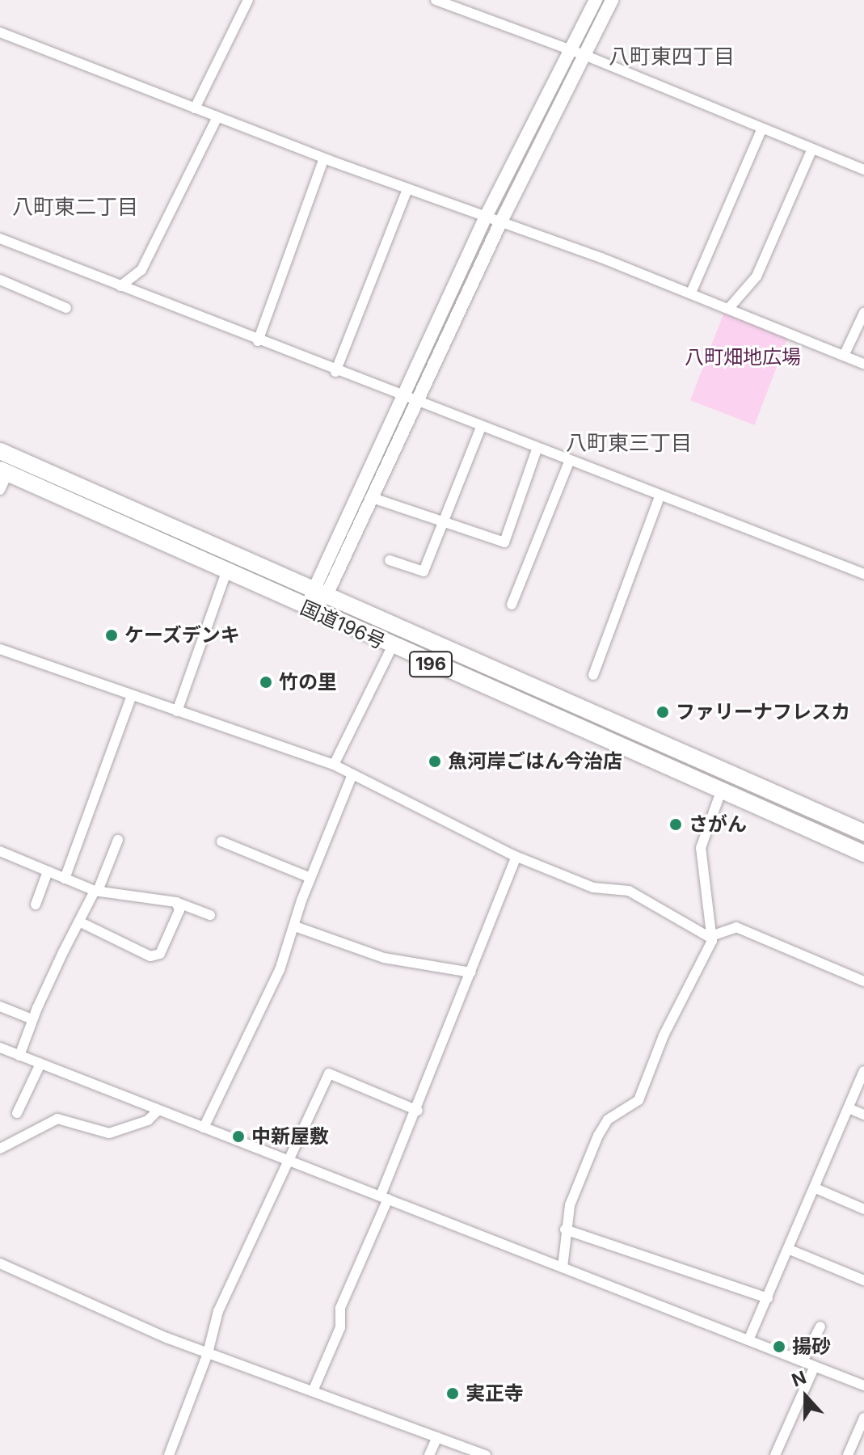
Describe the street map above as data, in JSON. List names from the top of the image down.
{
  "streets": {
    "highway": ["国道196号", "196"]
  },
  "districts": ["八町東四丁目", "八町東二丁目", "八町東三丁目"],
  "parks": ["八町畑地広場"],
  "places": [
    "ケーズデンキ",
    "竹の里",
    "ファリーナフレスカ",
    "魚河岸ごはん今治店",
    "さがん",
    "中新屋敷",
    "揚砂",
    "実正寺"
  ],
  "north": "top"
}
